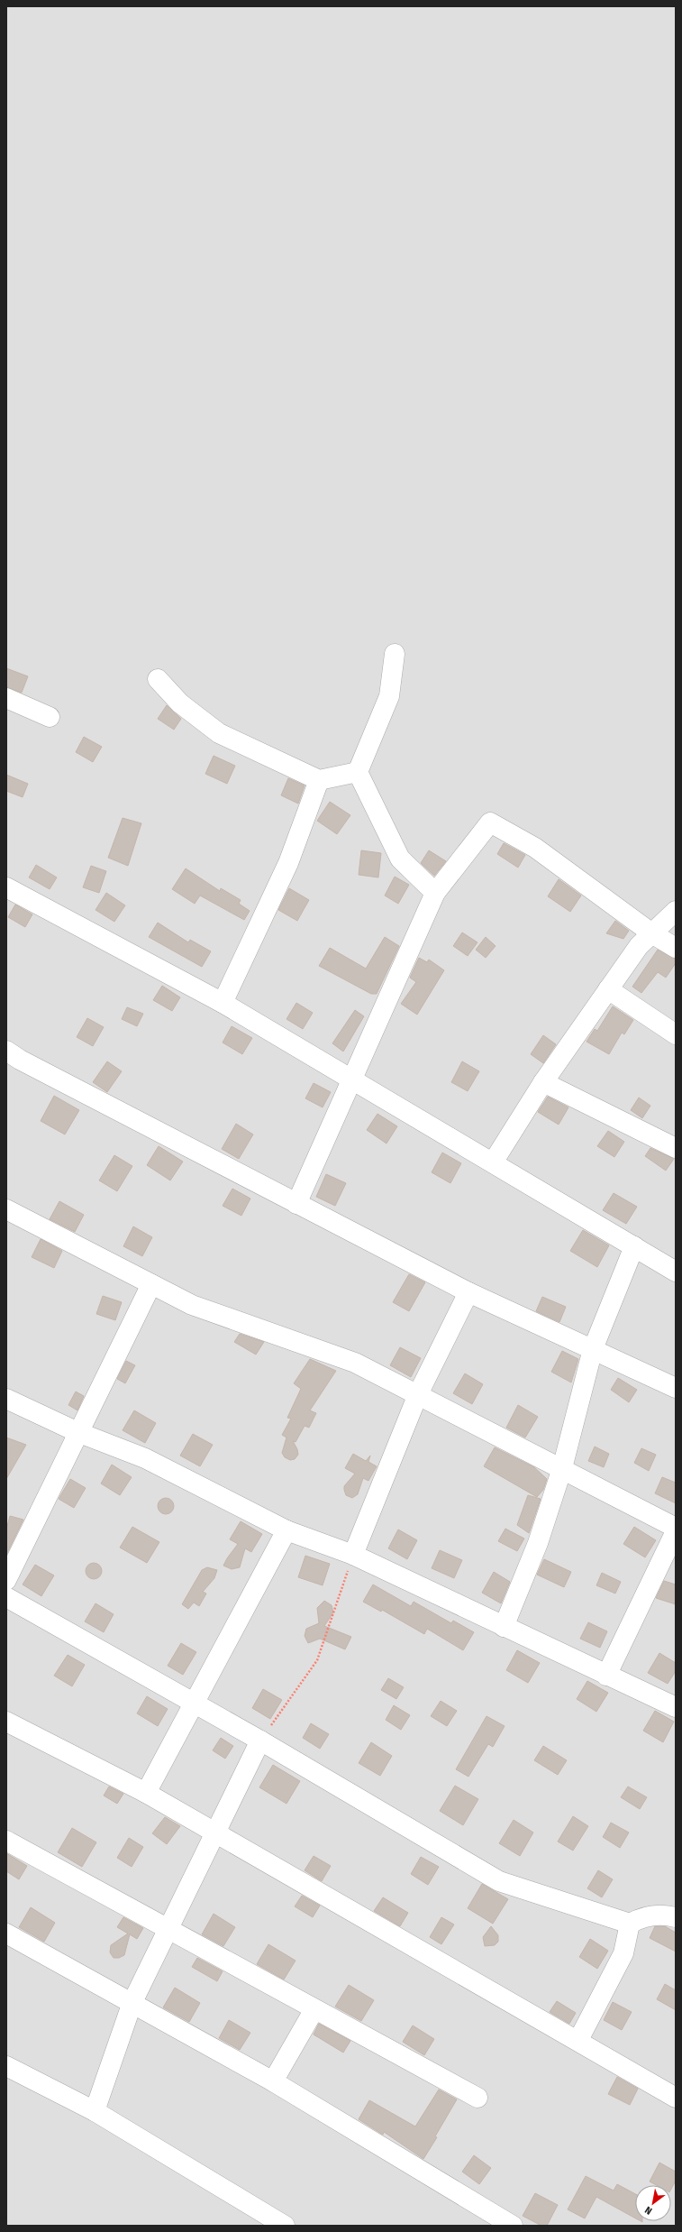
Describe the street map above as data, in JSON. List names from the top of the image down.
{
  "north": "bottom left"
}
